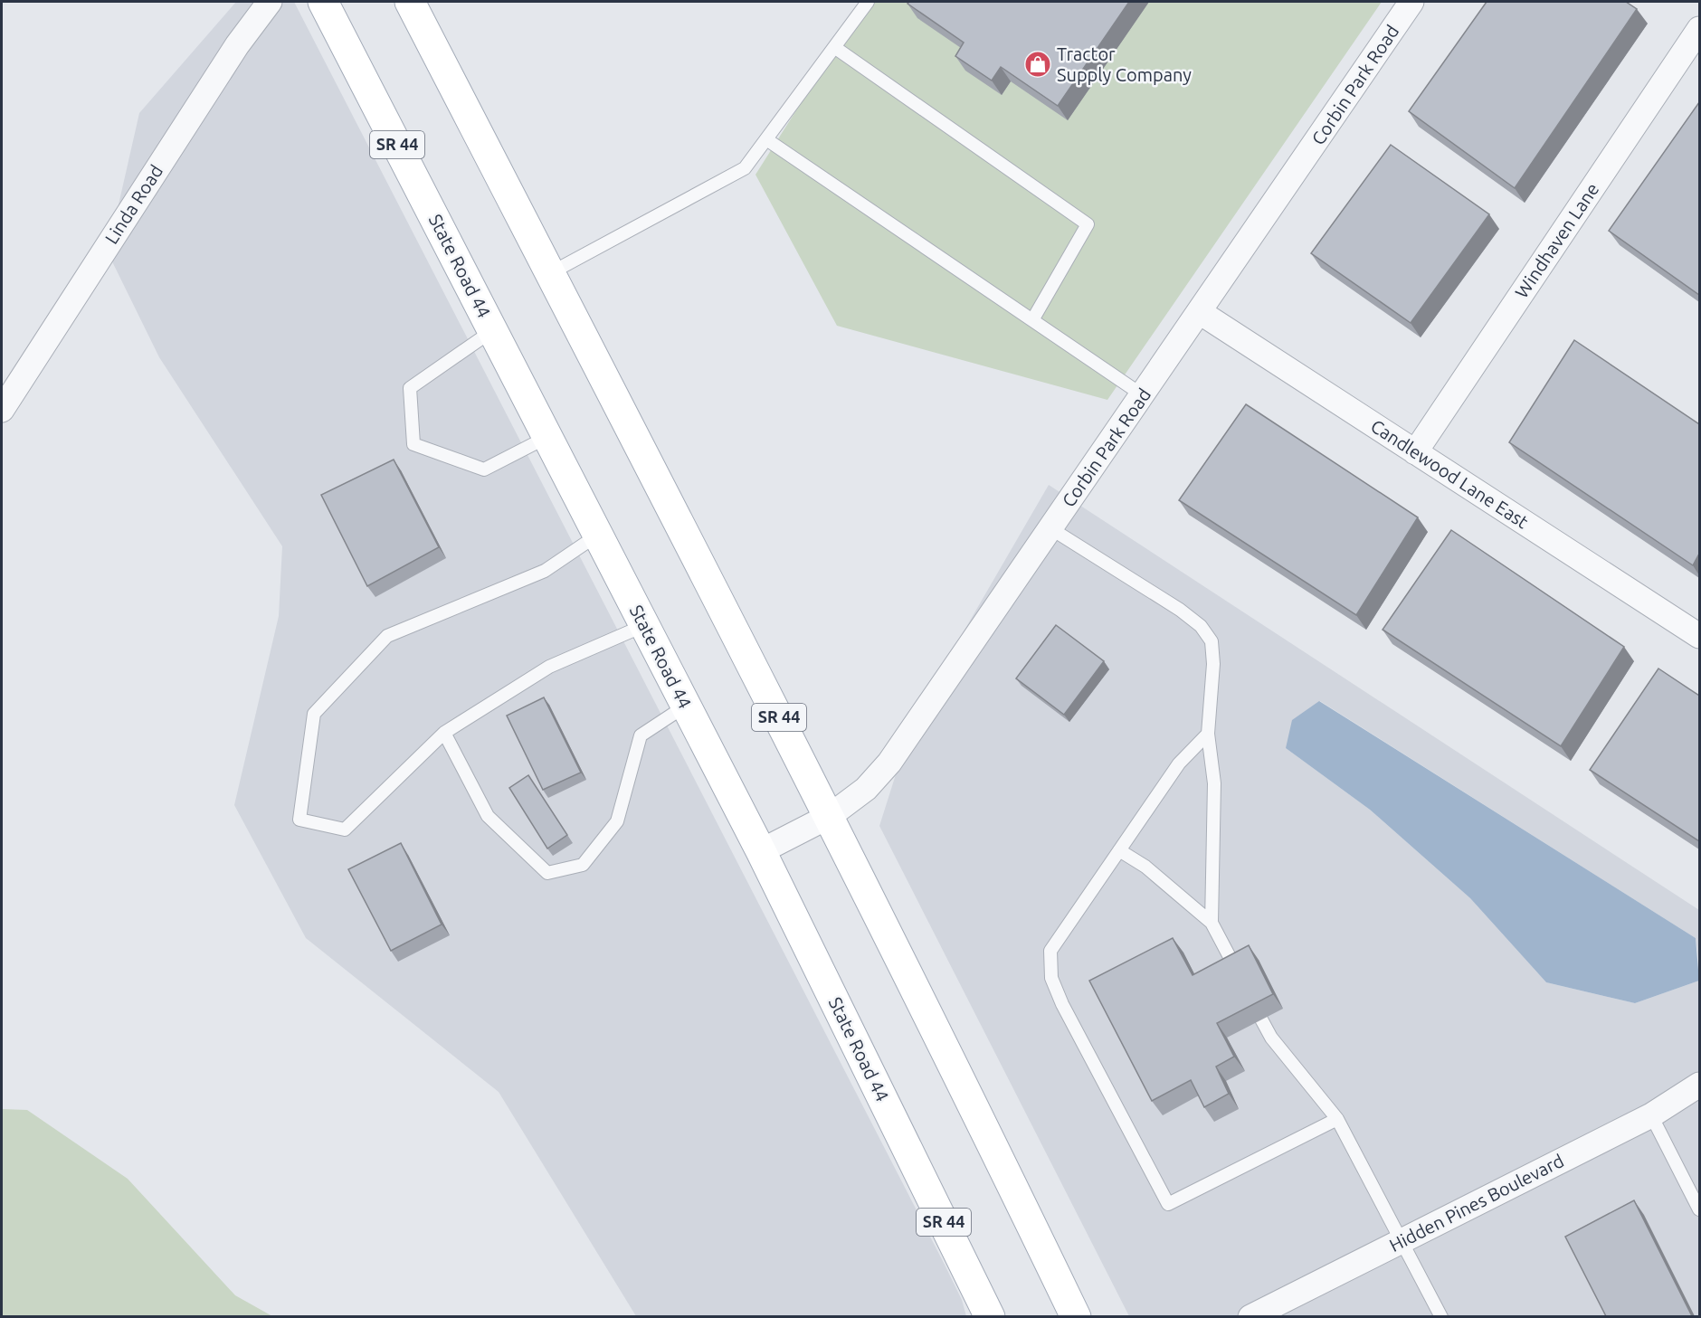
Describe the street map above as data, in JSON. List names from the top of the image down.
{
  "streets": {
    "main road": ["SR 44", "State Road 44"],
    "street": [
      "Corbin Park Road",
      "Linda Road",
      "Windhaven Lane",
      "Candlewood Lane East",
      "Hidden Pines Boulevard"
    ]
  },
  "crossings": [
    ["Corbin Park Road", "SR 44"],
    ["Corbin Park Road", "State Road 44"],
    ["Corbin Park Road", "Candlewood Lane East"],
    ["Windhaven Lane", "Candlewood Lane East"]
  ],
  "places": {
    "shop": ["Tractor Supply Company"]
  }
}
